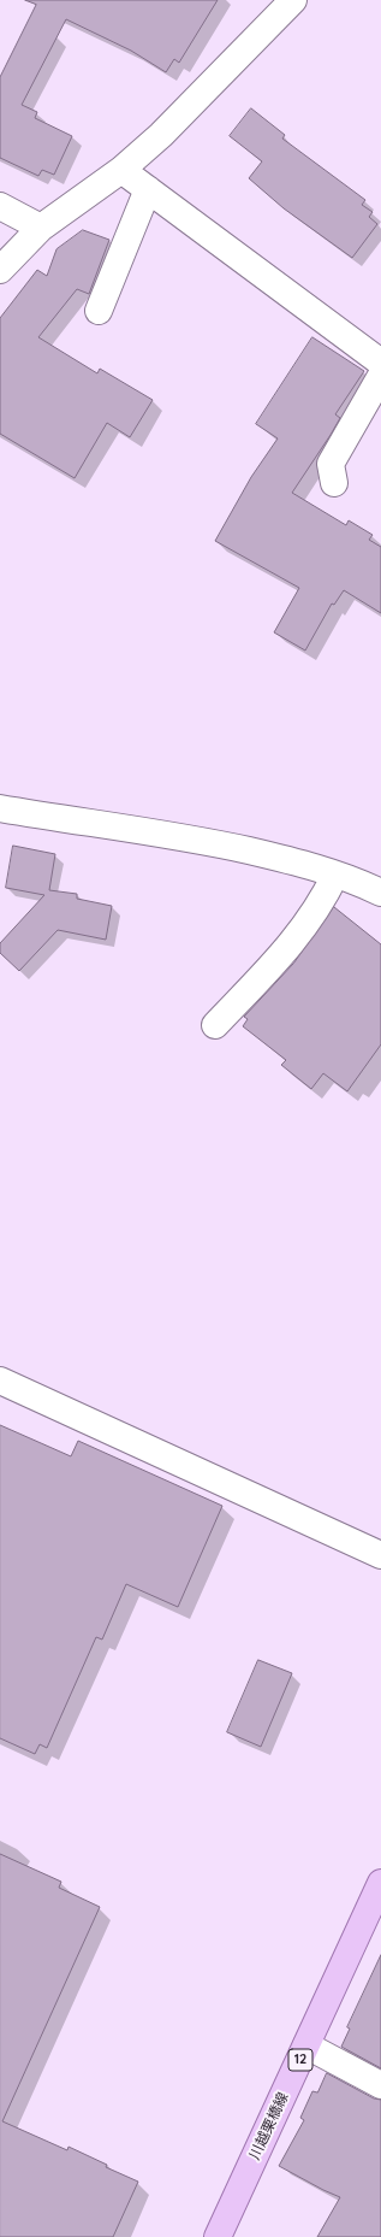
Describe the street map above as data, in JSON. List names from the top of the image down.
{
  "streets": {
    "main road": ["12", "川越栗橋線"]
  }
}
